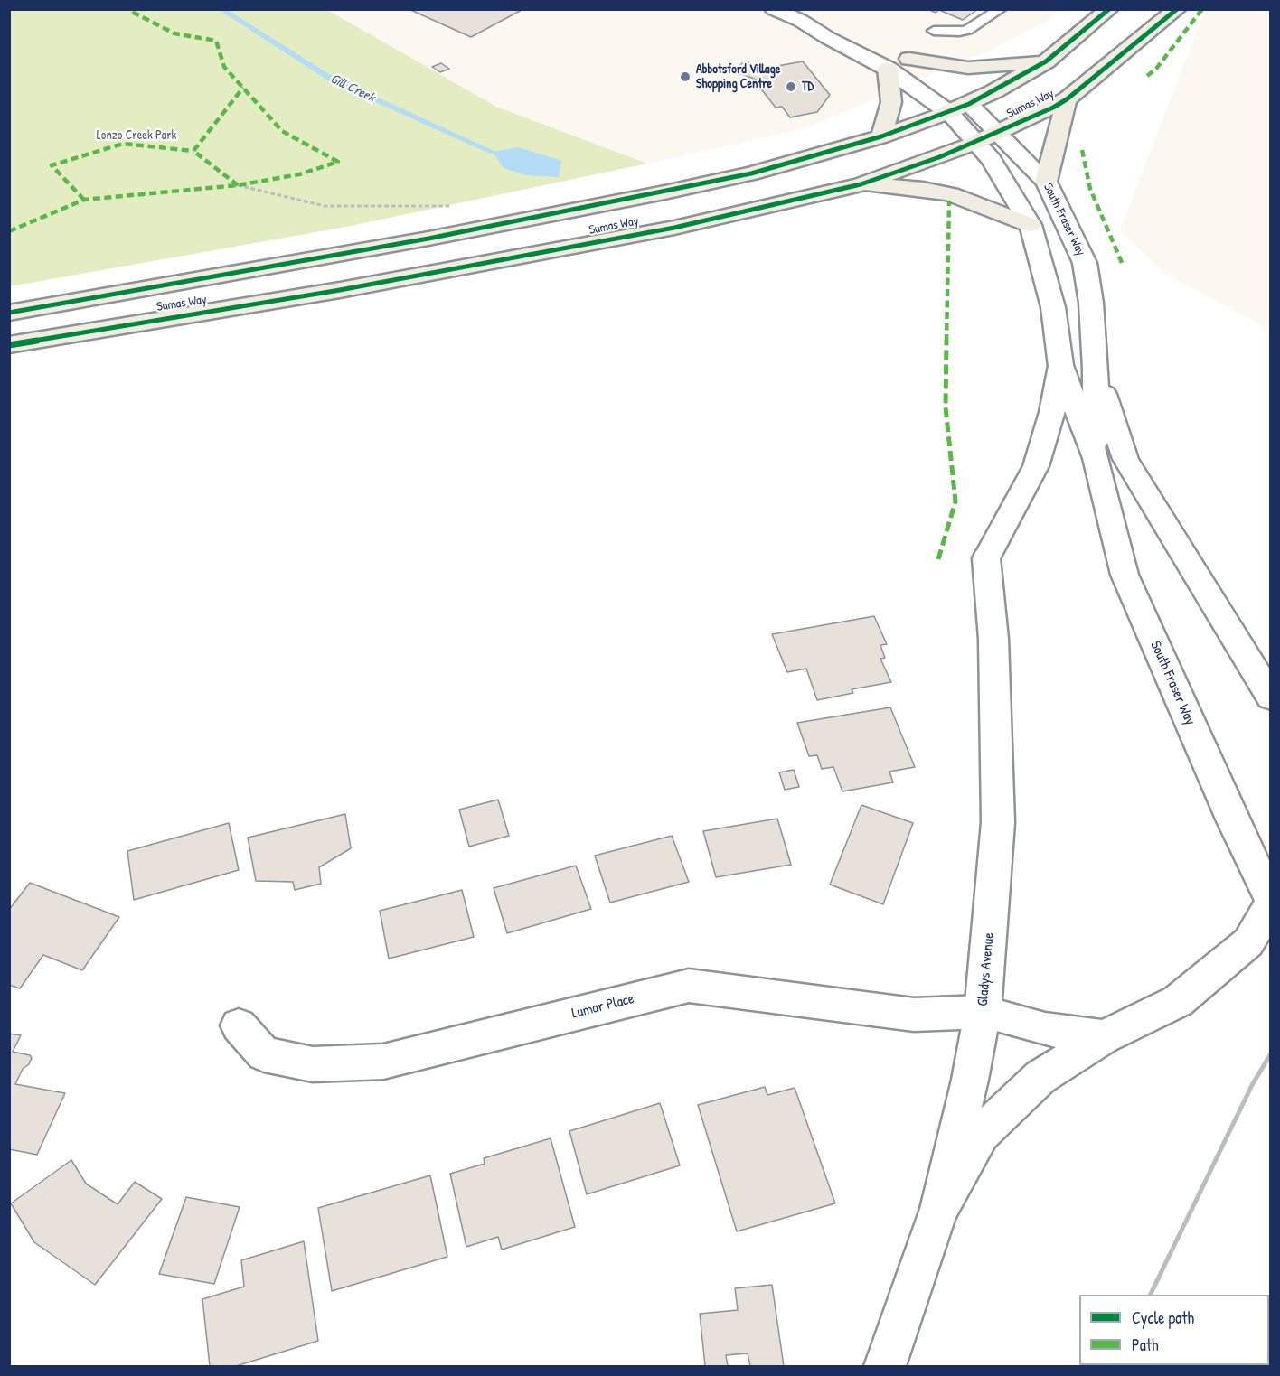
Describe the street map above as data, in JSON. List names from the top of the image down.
{
  "streets": {
    "highway": ["Sumas Way"],
    "main road": ["South Fraser Way", "Gladys Avenue", "Lumar Place"]
  },
  "crossings": [
    ["Sumas Way", "South Fraser Way"],
    ["South Fraser Way", "Gladys Avenue"],
    ["Gladys Avenue", "Lumar Place"]
  ],
  "water": ["Gill Creek"],
  "parks": ["Lonzo Creek Park"],
  "places": ["Abbotsford Village Shopping Centre", "TD"],
  "legend": ["Cycle path", "Path"]
}
